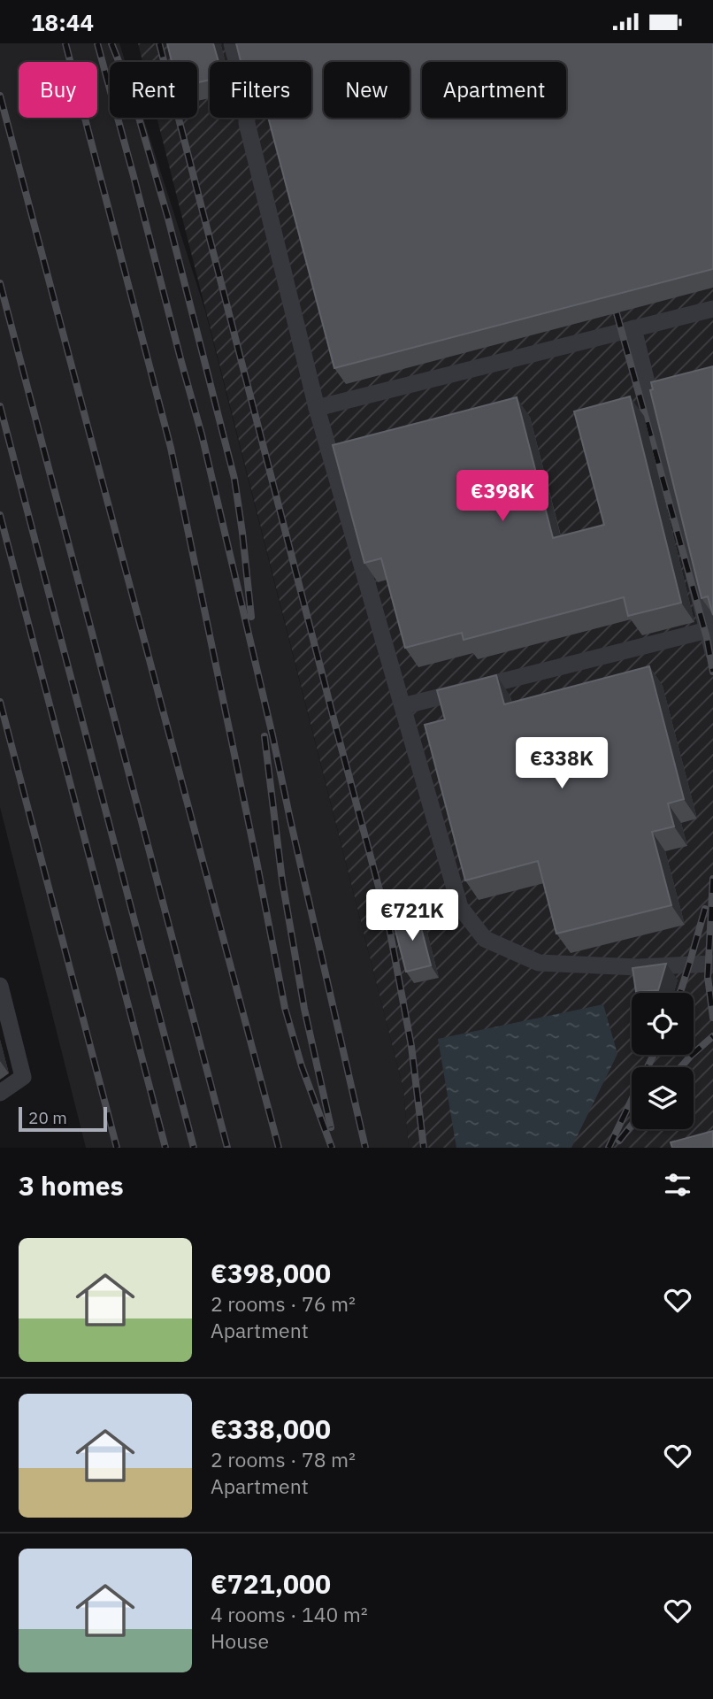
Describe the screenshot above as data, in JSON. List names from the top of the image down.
{
  "scale_bar": "20 m",
  "page": {
    "status": "18:44",
    "chip": [
      "Buy",
      "Rent",
      "Filters",
      "New",
      "Apartment"
    ],
    "price": ["€398K", "€338K", "€721K"],
    "scale": "20 m",
    "heading": "3 homes",
    "list": [
      {
        "name": "€398,000",
        "note": "2 rooms · 76 m² · Apartment"
      },
      {
        "name": "€338,000",
        "note": "2 rooms · 78 m² · Apartment"
      },
      {
        "name": "€721,000",
        "note": "4 rooms · 140 m² · House"
      }
    ]
  }
}
